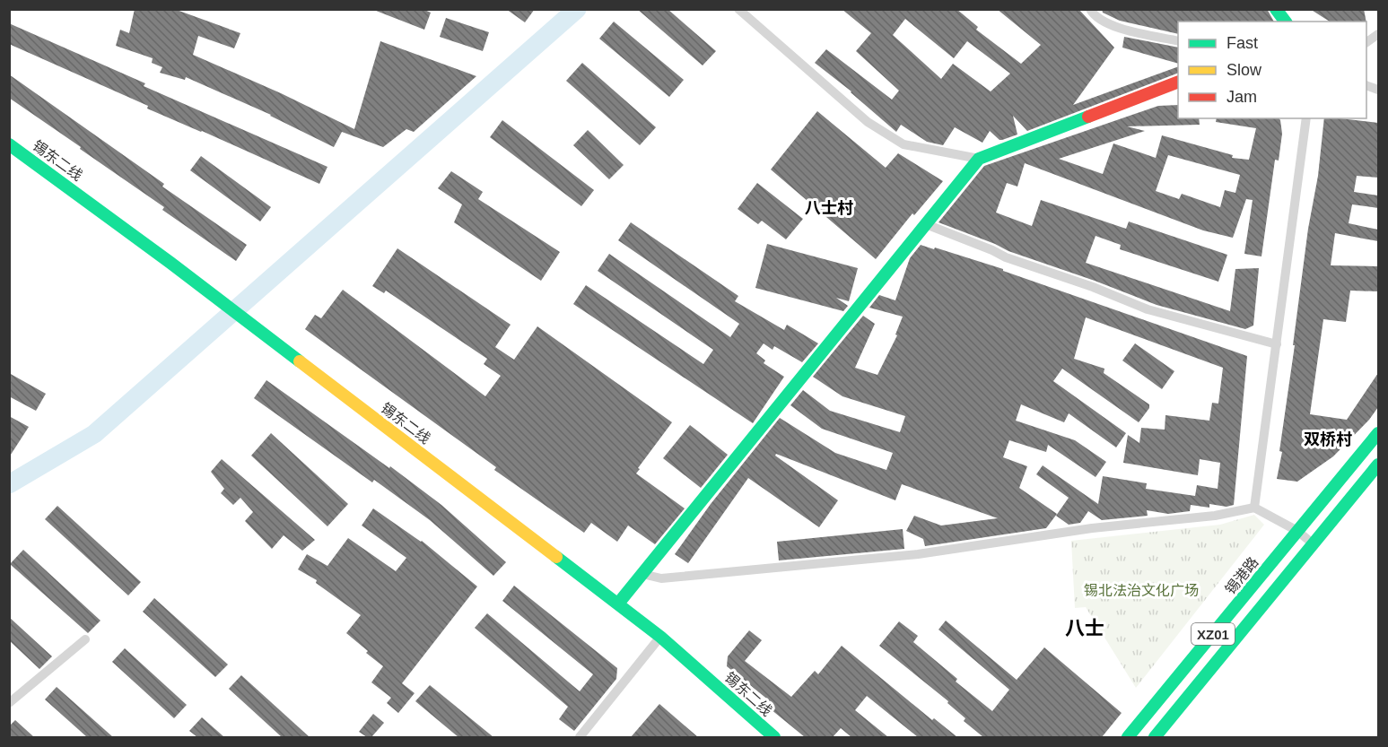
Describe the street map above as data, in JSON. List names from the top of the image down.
{
  "streets": {
    "main road": ["锡东二线", "锡港路", "XZ01"]
  },
  "districts": ["八士村", "双桥村", "八士"],
  "parks": ["锡北法治文化广场"],
  "legend": ["Fast", "Slow", "Jam"]
}
